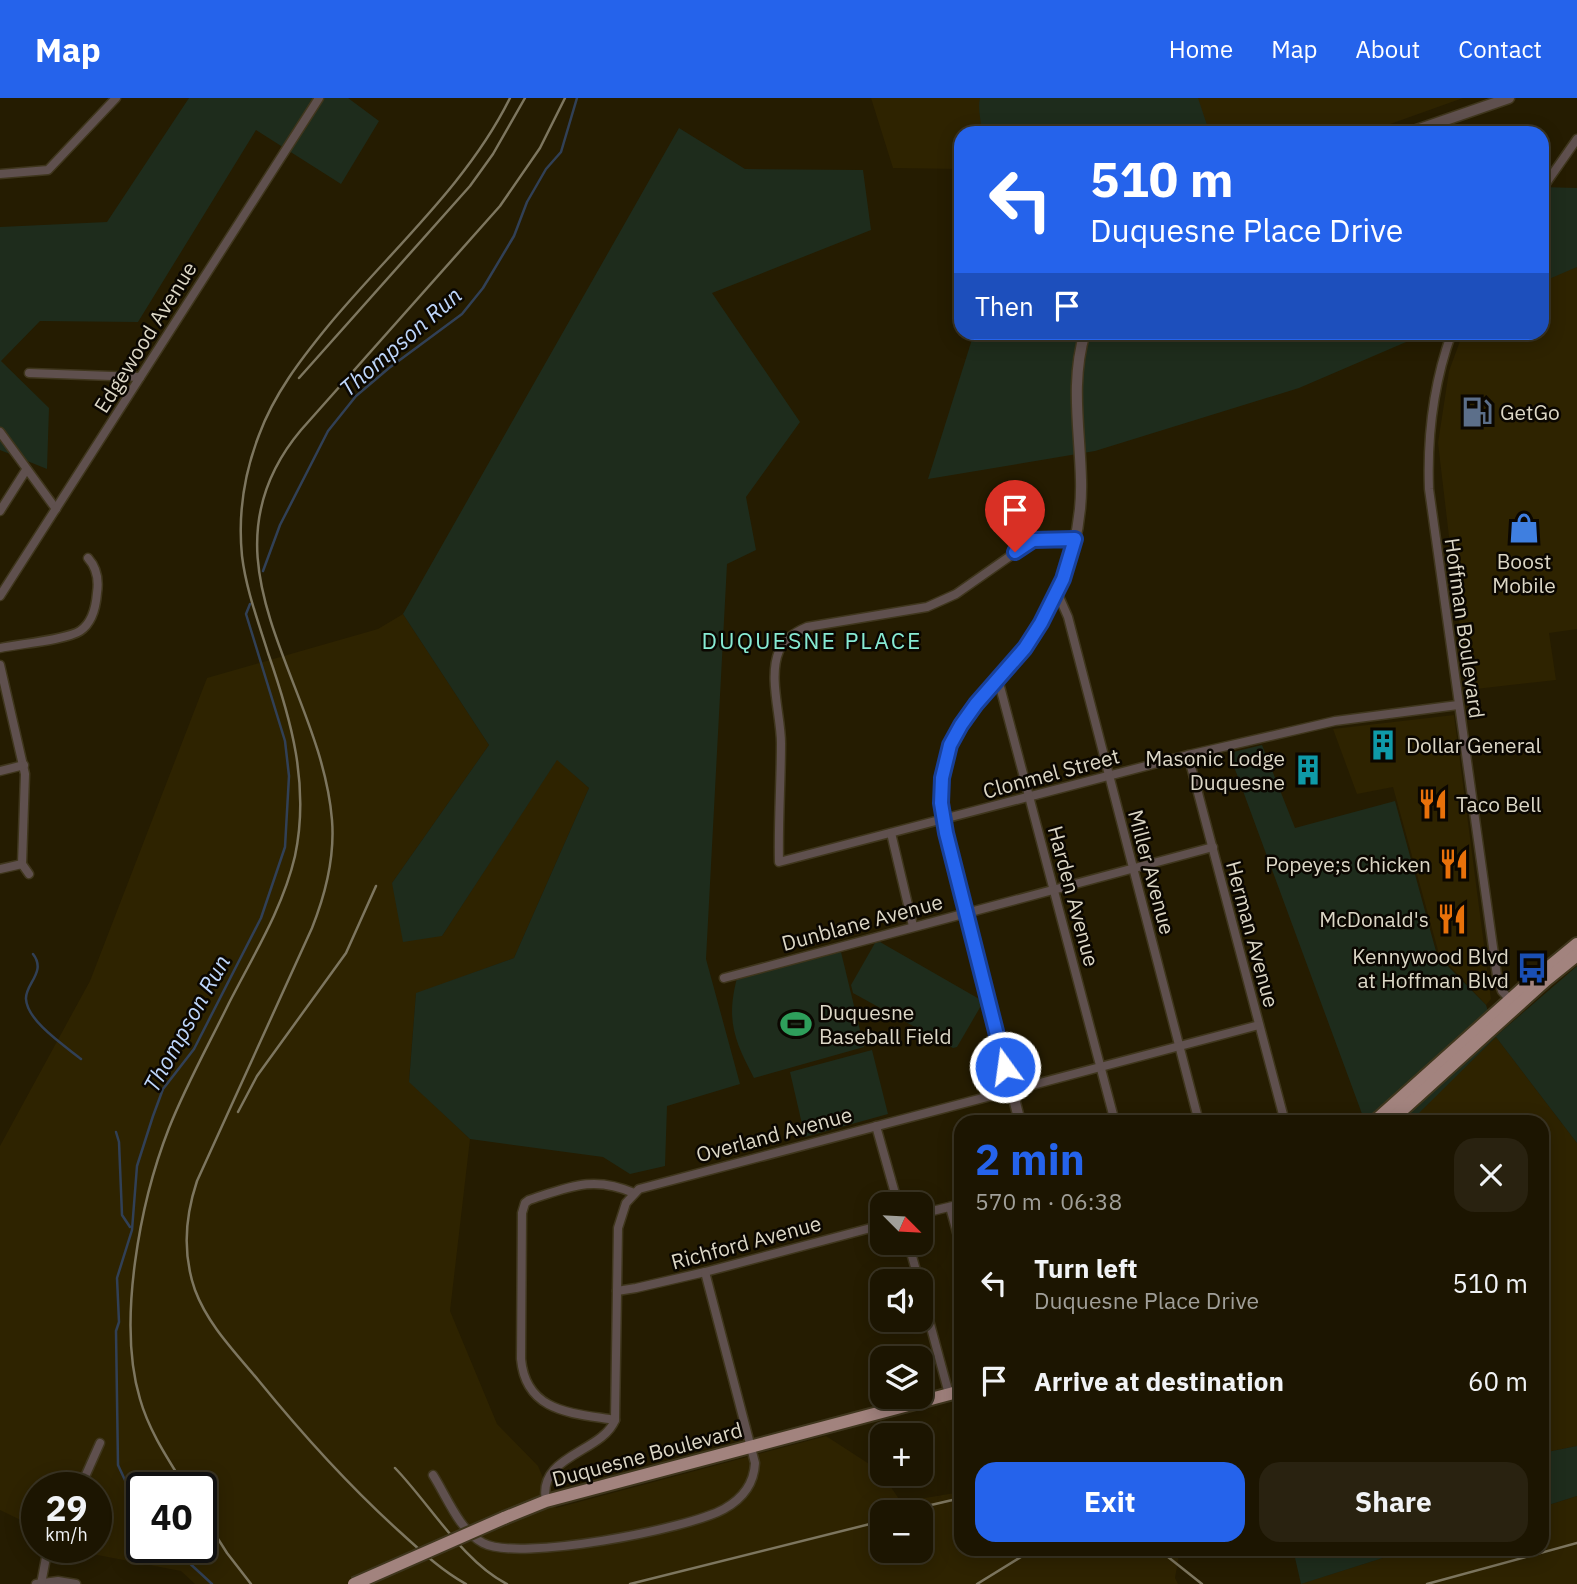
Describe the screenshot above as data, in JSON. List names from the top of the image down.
{
  "streets": {
    "main road": ["Duquesne Boulevard"],
    "street": [
      "Edgewood Avenue",
      "Hoffman Boulevard",
      "Clonmel Street",
      "Miller Avenue",
      "Harden Avenue",
      "Dunblane Avenue",
      "Herman Avenue",
      "Overland Avenue",
      "Richford Avenue"
    ]
  },
  "crossings": [
    ["Hoffman Boulevard", "Clonmel Street"],
    ["Clonmel Street", "Miller Avenue"],
    ["Clonmel Street", "Harden Avenue"],
    ["Clonmel Street", "Herman Avenue"],
    ["Miller Avenue", "Dunblane Avenue"],
    ["Miller Avenue", "Overland Avenue"],
    ["Harden Avenue", "Dunblane Avenue"],
    ["Harden Avenue", "Overland Avenue"],
    ["Dunblane Avenue", "Herman Avenue"],
    ["Herman Avenue", "Overland Avenue"]
  ],
  "districts": ["DUQUESNE PLACE"],
  "water": ["Thompson Run"],
  "places": {
    "fuel station": ["GetGo"],
    "shop": ["Boost Mobile"],
    "building": ["Dollar General", "Masonic Lodge Duquesne"],
    "restaurant": ["Taco Bell", "Popeye;s Chicken", "McDonald's"],
    "bus stop": ["Kennywood Blvd at Hoffman Blvd"],
    "sports": ["Duquesne Baseball Field"]
  },
  "north": "bottom right",
  "page": {
    "header": "Map",
    "nav": [
      "Home",
      "Map",
      "About",
      "Contact"
    ],
    "turn": ["510 m", "Duquesne Place Drive"],
    "then": "Then",
    "heading": ["2 min", "570 m · 06:38"],
    "map_buttons": ["+", "−"],
    "list": [
      {
        "name": "Turn left",
        "note": "Duquesne Place Drive",
        "value": "510 m"
      },
      {
        "name": "Arrive at destination",
        "value": "60 m"
      }
    ],
    "buttons": ["Exit", "Share"],
    "speed": "29 km/h",
    "limit": "40"
  }
}
